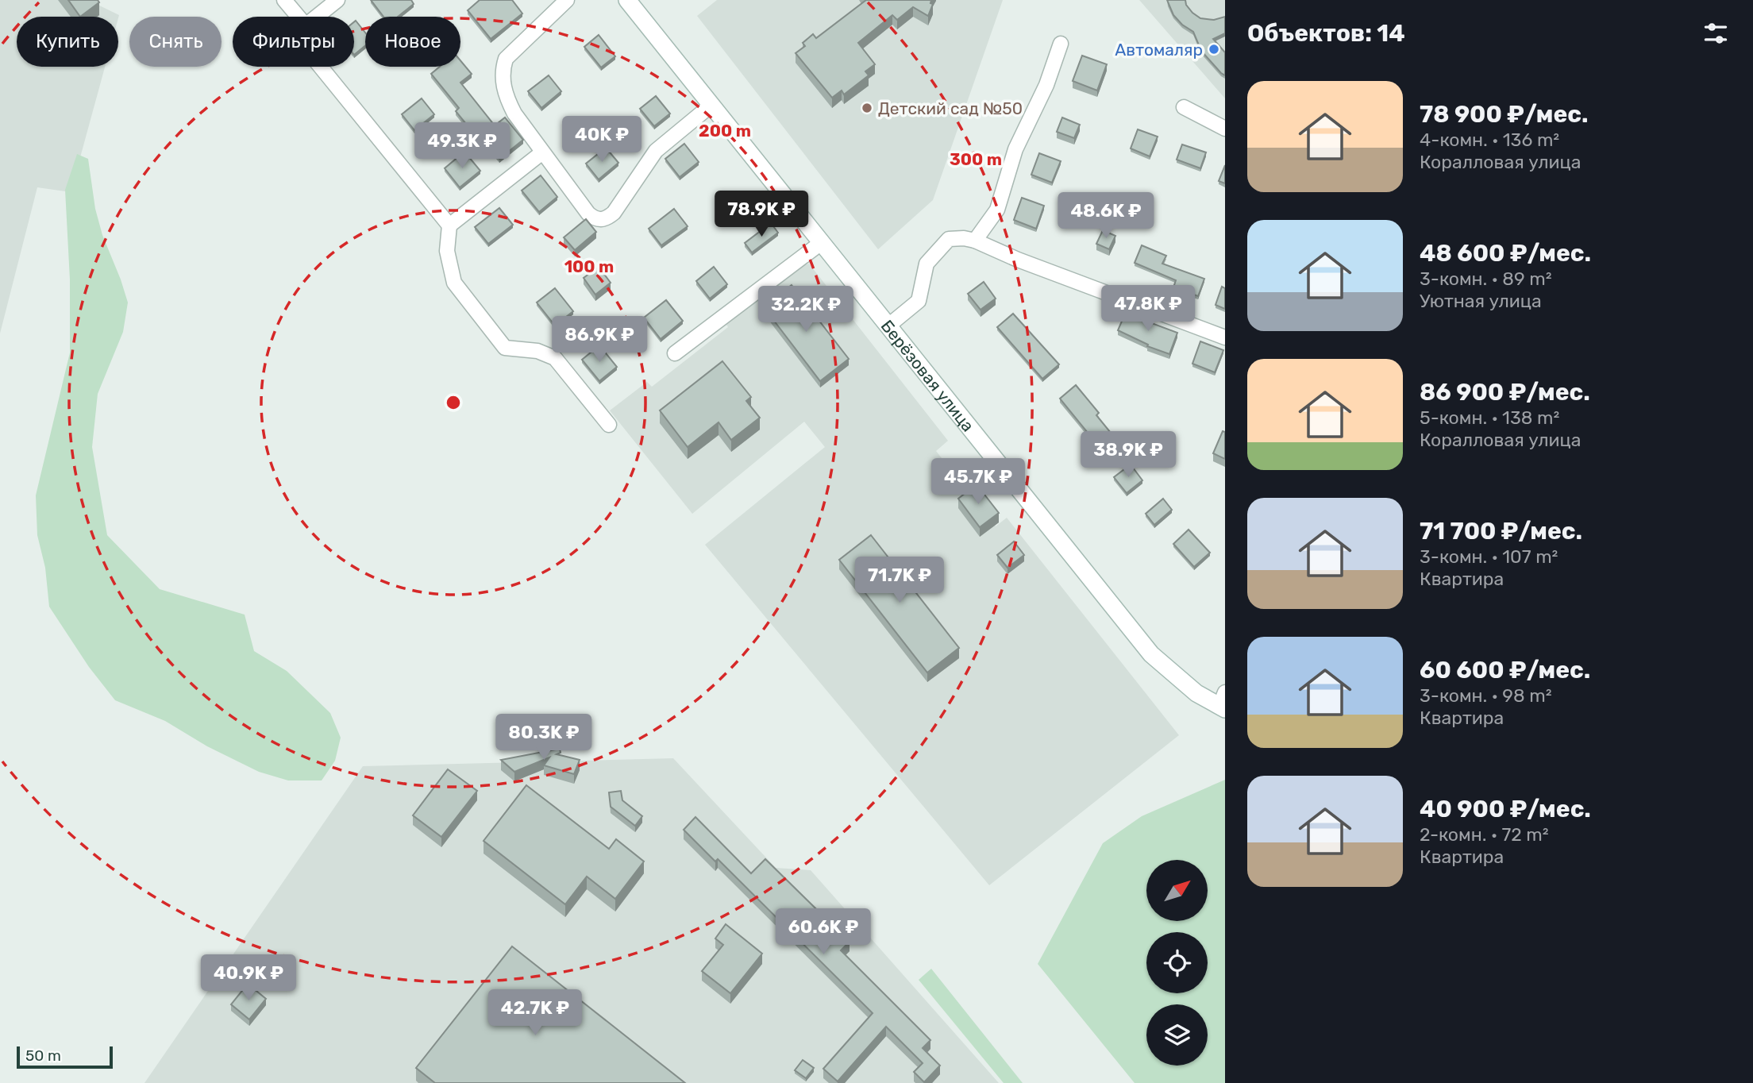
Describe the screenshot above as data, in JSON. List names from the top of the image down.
{
  "streets": {
    "main road": ["Берёзовая улица"]
  },
  "places": ["Автомаляр", "Детский сад №50"],
  "scale_bar": "50 m",
  "north": "top right",
  "page": {
    "heading": "Объектов: 14",
    "chip": [
      "Купить",
      "Снять",
      "Фильтры",
      "Новое"
    ],
    "list": [
      {
        "name": "78 900 ₽/мес.",
        "note": "4-комн. · 136 m² · Коралловая улица"
      },
      {
        "name": "48 600 ₽/мес.",
        "note": "3-комн. · 89 m² · Уютная улица"
      },
      {
        "name": "86 900 ₽/мес.",
        "note": "5-комн. · 138 m² · Коралловая улица"
      },
      {
        "name": "71 700 ₽/мес.",
        "note": "3-комн. · 107 m² · Квартира"
      },
      {
        "name": "60 600 ₽/мес.",
        "note": "3-комн. · 98 m² · Квартира"
      },
      {
        "name": "40 900 ₽/мес.",
        "note": "2-комн. · 72 m² · Квартира"
      }
    ],
    "price": [
      "40K ₽",
      "49.3K ₽",
      "78.9K ₽",
      "48.6K ₽",
      "47.8K ₽",
      "32.2K ₽",
      "86.9K ₽",
      "38.9K ₽",
      "45.7K ₽",
      "71.7K ₽",
      "80.3K ₽",
      "60.6K ₽",
      "40.9K ₽",
      "42.7K ₽"
    ],
    "scale": "50 m"
  },
  "rings": ["200 m", "300 m", "100 m"]
}
